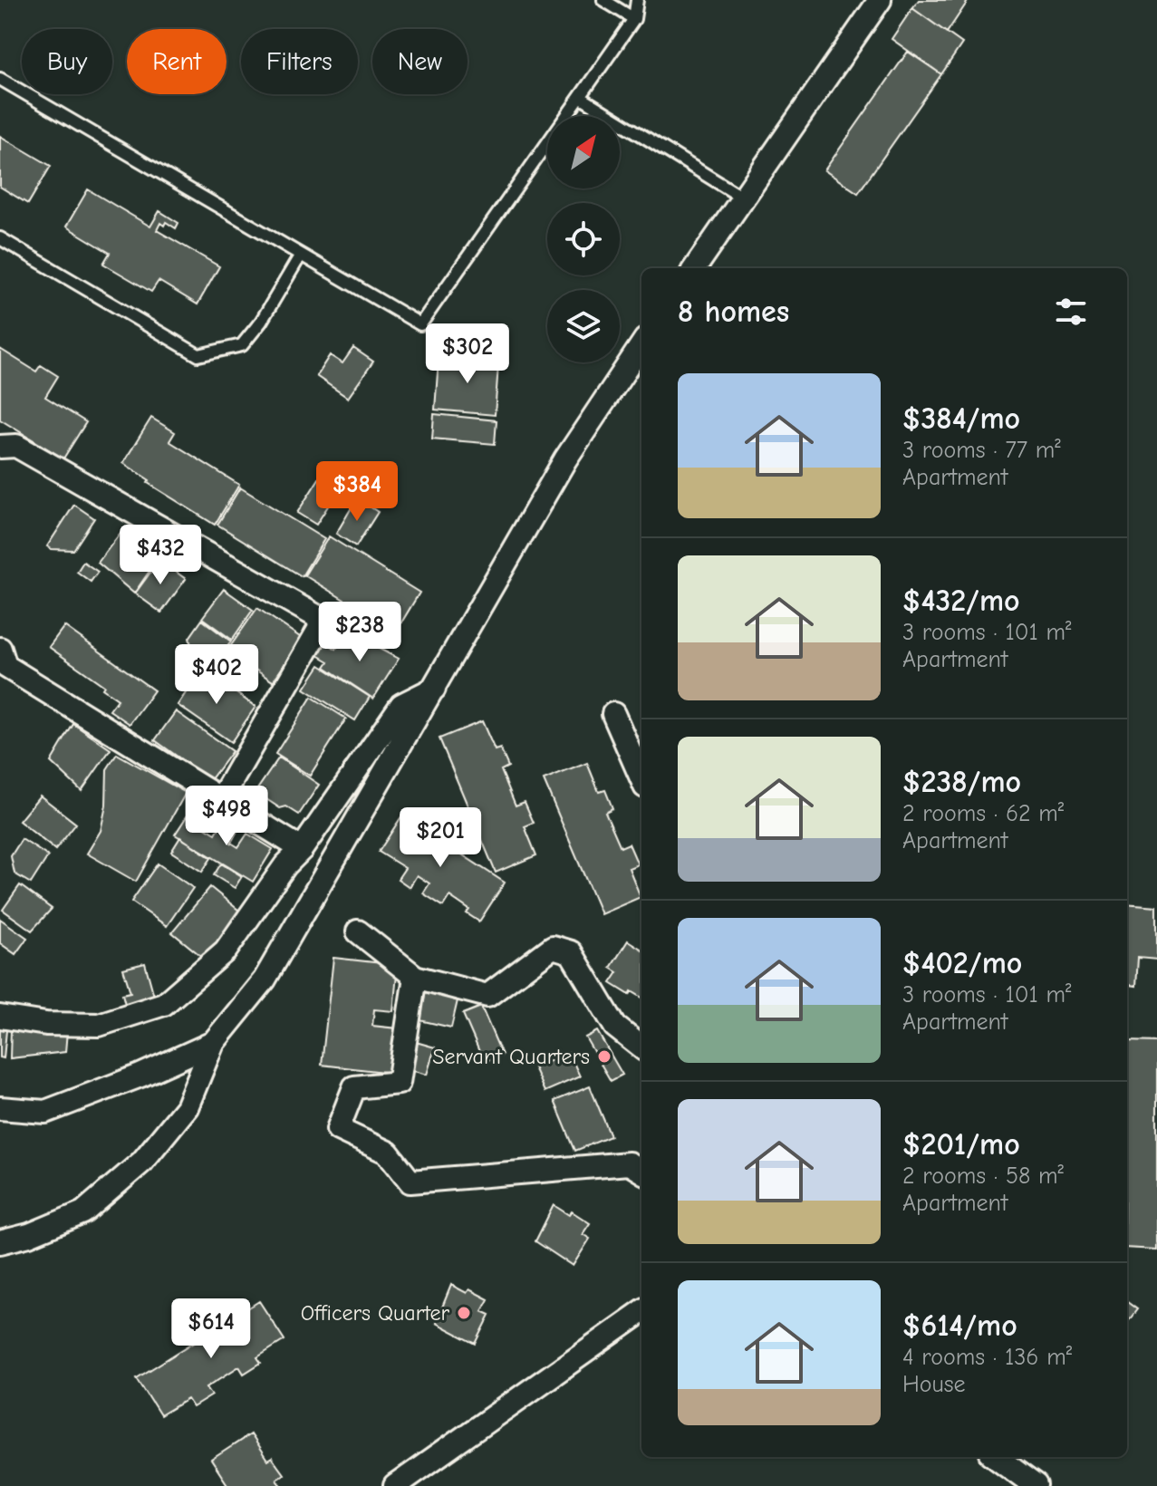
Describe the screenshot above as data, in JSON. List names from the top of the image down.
{
  "places": ["Servant Quarters", "Officers Quarter"],
  "north": "top right",
  "page": {
    "chip": [
      "Buy",
      "Rent",
      "Filters",
      "New"
    ],
    "heading": "8 homes",
    "price": [
      "$302",
      "$384",
      "$432",
      "$238",
      "$402",
      "$498",
      "$201",
      "$614"
    ],
    "list": [
      {
        "name": "$384/mo",
        "note": "3 rooms · 77 m² · Apartment"
      },
      {
        "name": "$432/mo",
        "note": "3 rooms · 101 m² · Apartment"
      },
      {
        "name": "$238/mo",
        "note": "2 rooms · 62 m² · Apartment"
      },
      {
        "name": "$402/mo",
        "note": "3 rooms · 101 m² · Apartment"
      },
      {
        "name": "$201/mo",
        "note": "2 rooms · 58 m² · Apartment"
      },
      {
        "name": "$614/mo",
        "note": "4 rooms · 136 m² · House"
      }
    ]
  }
}
